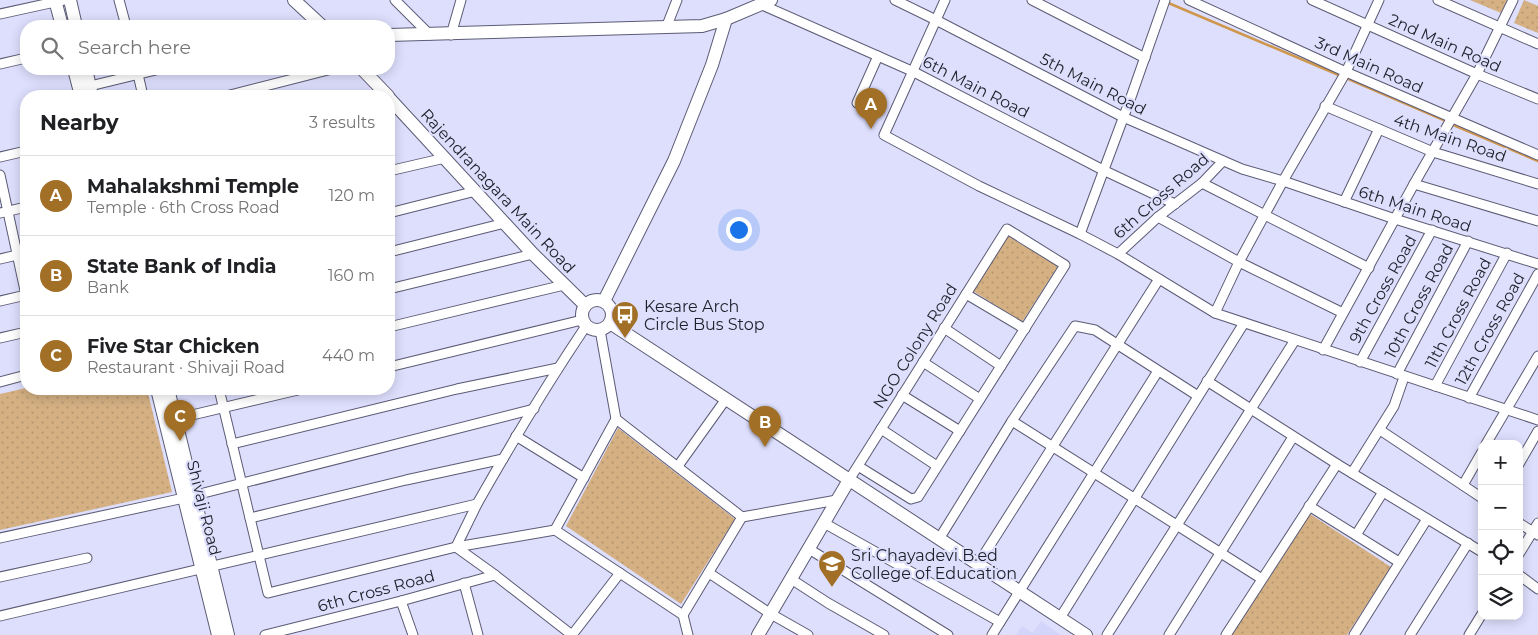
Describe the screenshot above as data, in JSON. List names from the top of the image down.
{
  "streets": {
    "street": [
      "2nd Main Road",
      "3rd Main Road",
      "5th Main Road",
      "6th Main Road",
      "4th Main Road",
      "Rajendranagara Main Road",
      "6th Cross Road",
      "9th Cross Road",
      "10th Cross Road",
      "11th Cross Road",
      "12th Cross Road",
      "NGO Colony Road",
      "Shivaji Road"
    ]
  },
  "crossings": [
    ["5th Main Road", "6th Main Road"],
    ["5th Main Road", "6th Cross Road"],
    ["6th Main Road", "6th Cross Road"],
    ["6th Main Road", "9th Cross Road"],
    ["6th Main Road", "10th Cross Road"],
    ["6th Main Road", "11th Cross Road"]
  ],
  "places": {
    "bus stop": ["Kesare Arch Circle Bus Stop"],
    "school or university": ["Sri Chayadevi B.ed College of Education"]
  },
  "page": {
    "search": "Search here",
    "pins": ["A", "C", "B"],
    "heading": ["Nearby", "3 results"],
    "list": [
      {
        "mark": "A",
        "name": "Mahalakshmi Temple",
        "note": "Temple · 6th Cross Road",
        "value": "120 m"
      },
      {
        "mark": "B",
        "name": "State Bank of India",
        "note": "Bank",
        "value": "160 m"
      },
      {
        "mark": "C",
        "name": "Five Star Chicken",
        "note": "Restaurant · Shivaji Road",
        "value": "440 m"
      }
    ],
    "map_buttons": ["+", "−"]
  }
}
